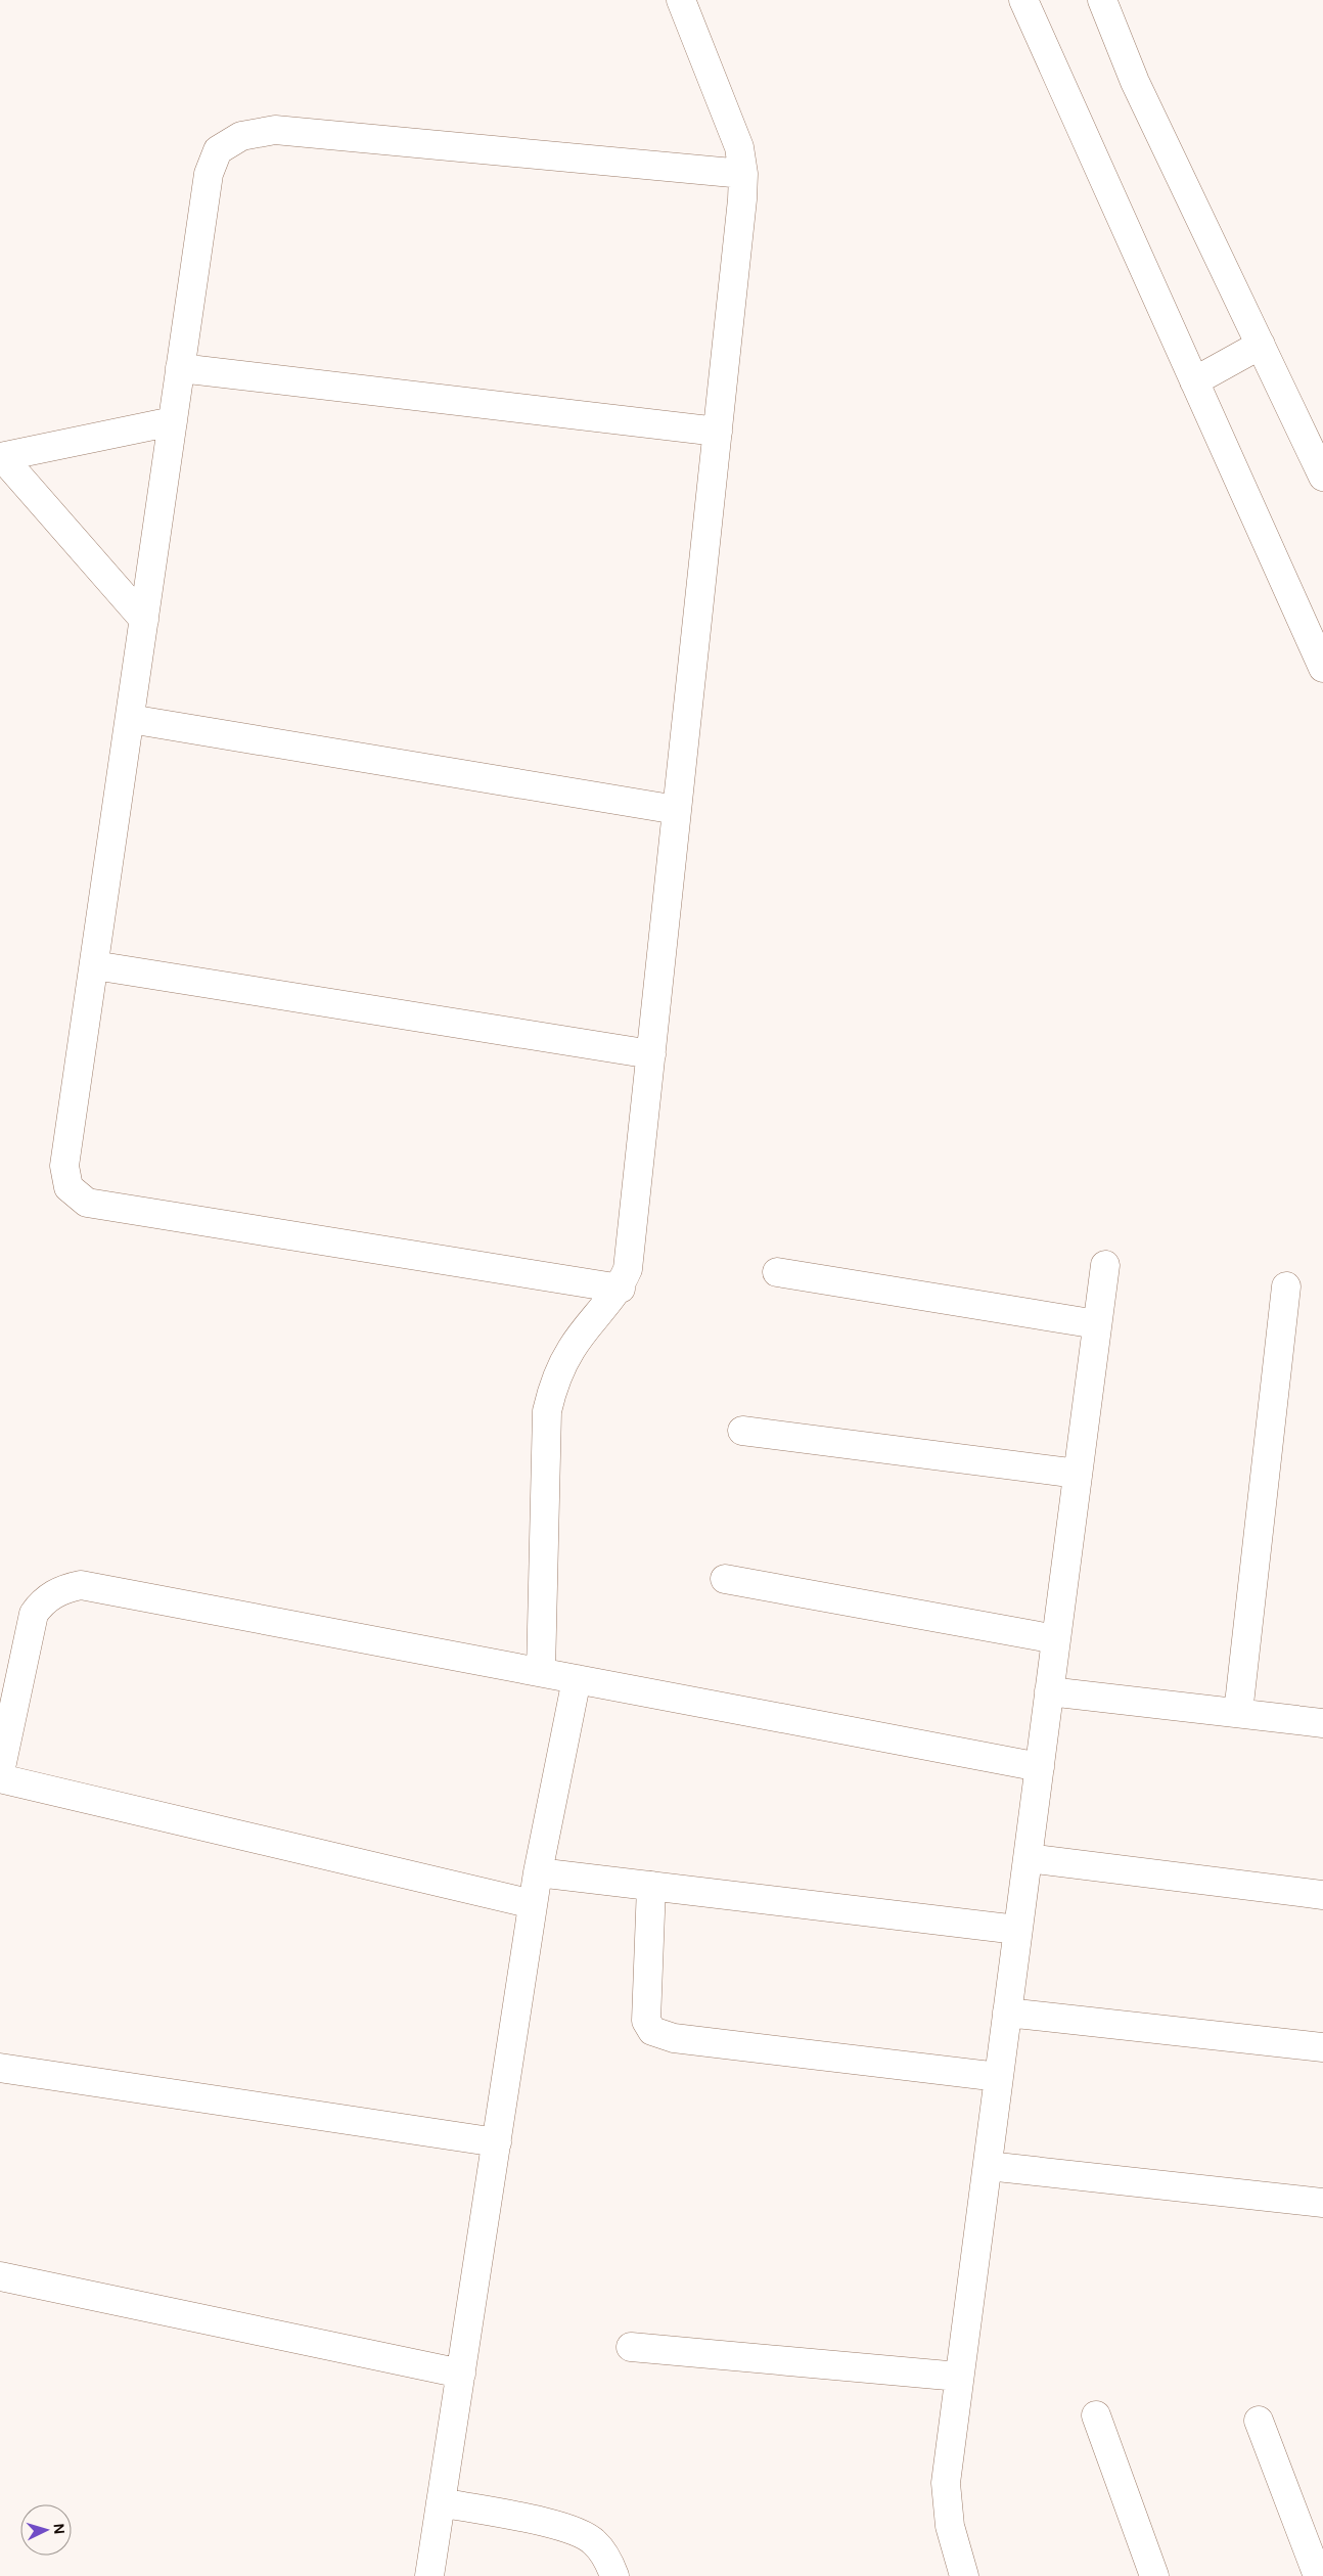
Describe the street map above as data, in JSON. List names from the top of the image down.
{
  "north": "right"
}
